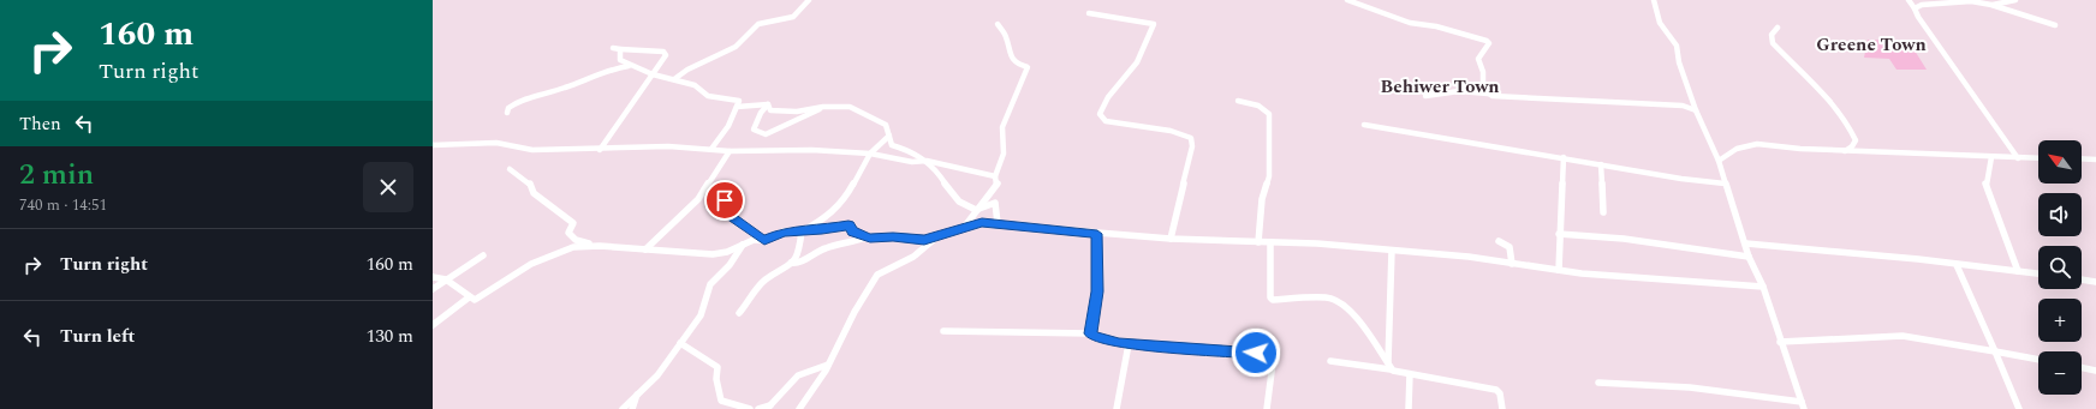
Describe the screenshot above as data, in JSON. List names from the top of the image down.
{
  "districts": ["Greene Town", "Behiwer Town"],
  "north": "top left",
  "page": {
    "turn": ["160 m", "Turn right"],
    "then": "Then",
    "map_buttons": ["+", "−"],
    "heading": ["2 min", "740 m · 14:51"],
    "list": [
      {
        "name": "Turn right",
        "value": "160 m"
      },
      {
        "name": "Turn left",
        "value": "130 m"
      }
    ]
  }
}
